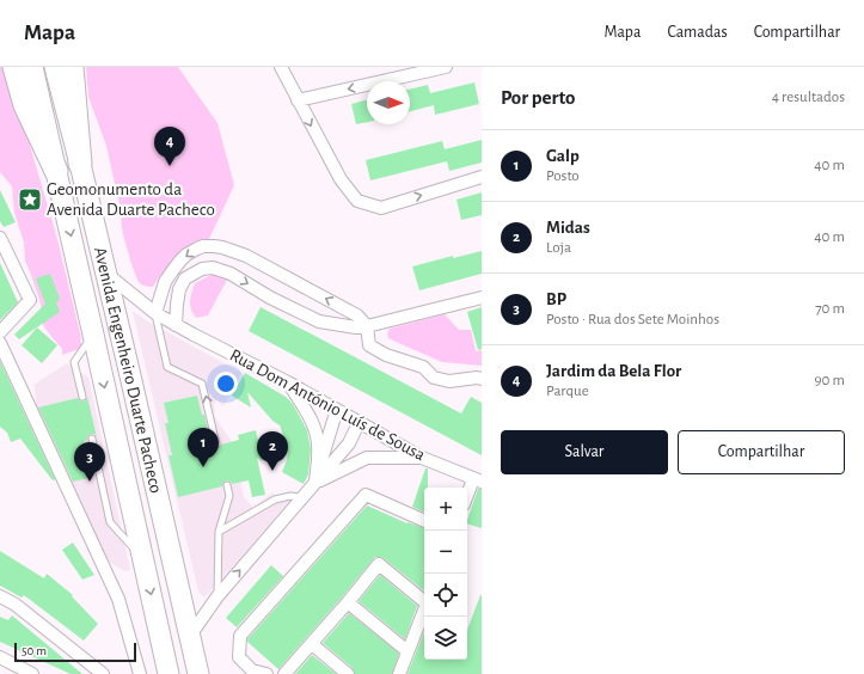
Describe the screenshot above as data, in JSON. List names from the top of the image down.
{
  "streets": {
    "highway": ["Avenida Engenheiro Duarte Pacheco"],
    "street": ["Rua Dom António Luís de Sousa"]
  },
  "crossings": [
    ["Avenida Engenheiro Duarte Pacheco", "Rua Dom António Luís de Sousa"]
  ],
  "places": {
    "place": ["Geomonumento da Avenida Duarte Pacheco"]
  },
  "scale_bar": "50 m",
  "north": "right",
  "page": {
    "header": "Mapa",
    "nav": ["Mapa", "Camadas", "Compartilhar"],
    "heading": ["Por perto", "4 resultados"],
    "pins": [
      "4",
      "1",
      "2",
      "3"
    ],
    "list": [
      {
        "mark": "1",
        "name": "Galp",
        "note": "Posto",
        "value": "40 m"
      },
      {
        "mark": "2",
        "name": "Midas",
        "note": "Loja",
        "value": "40 m"
      },
      {
        "mark": "3",
        "name": "BP",
        "note": "Posto · Rua dos Sete Moinhos",
        "value": "70 m"
      },
      {
        "mark": "4",
        "name": "Jardim da Bela Flor",
        "note": "Parque",
        "value": "90 m"
      }
    ],
    "buttons": ["Salvar", "Compartilhar"],
    "map_buttons": ["+", "−"],
    "scale": "50 m"
  }
}
